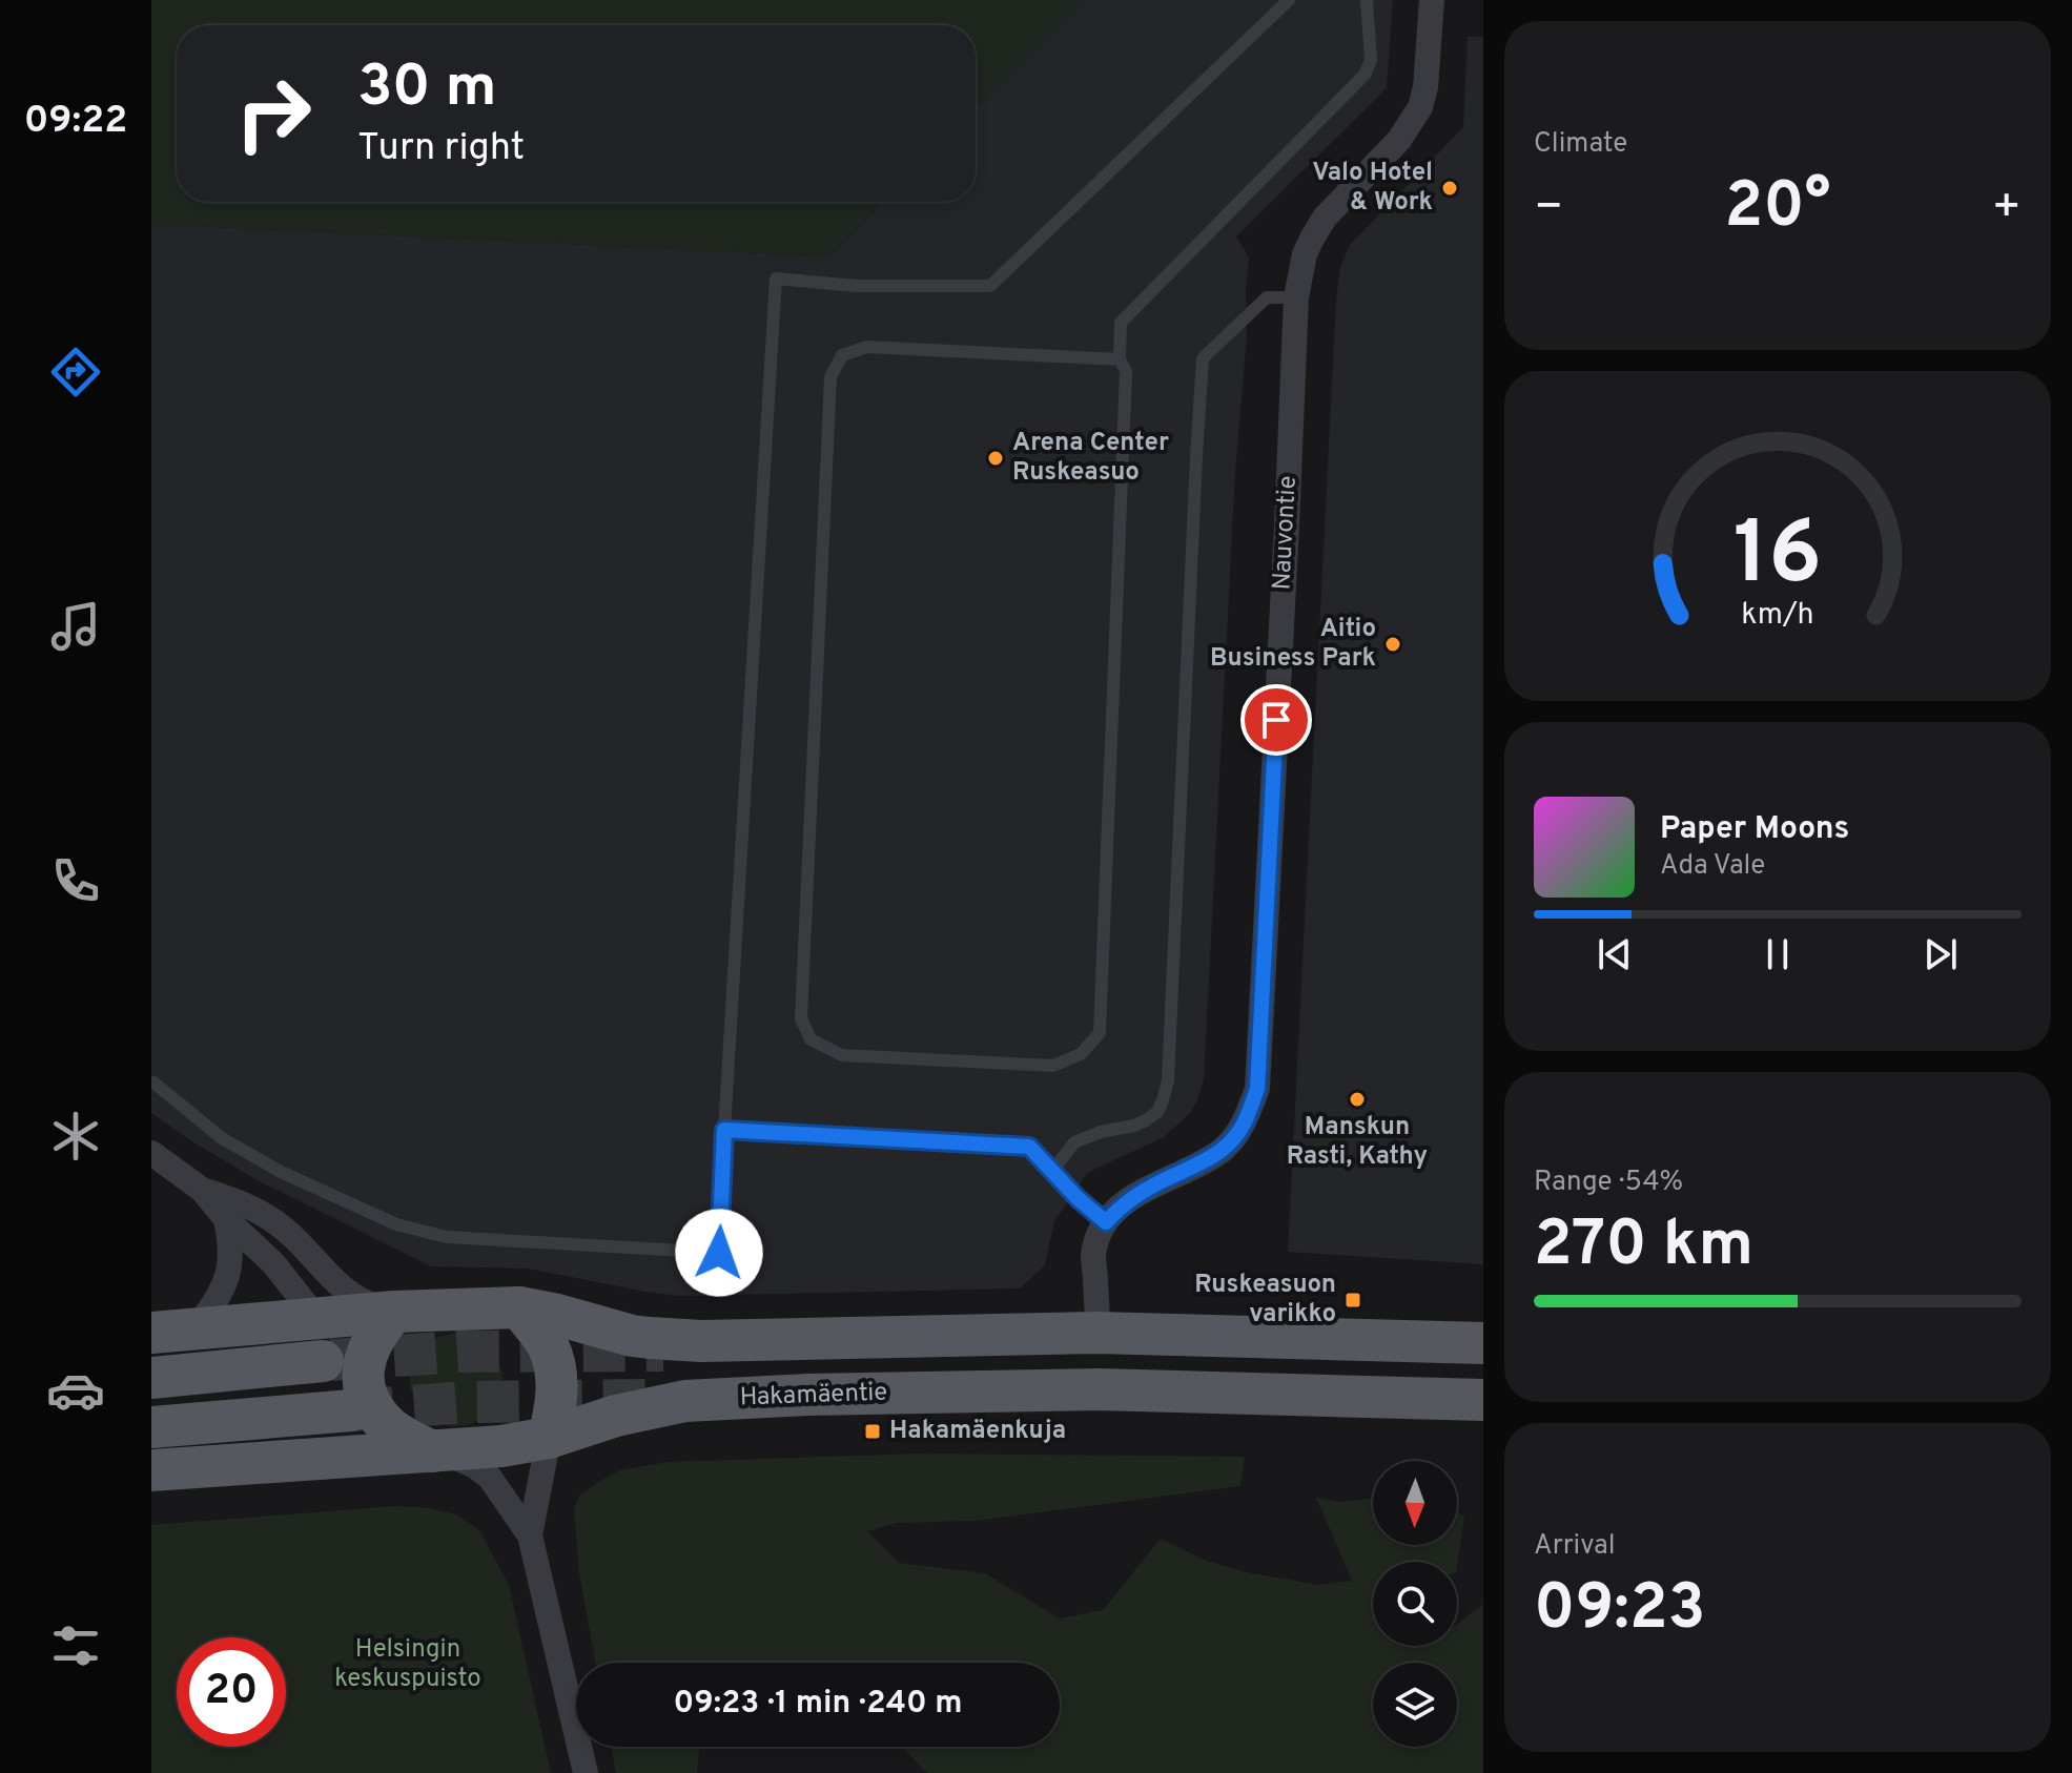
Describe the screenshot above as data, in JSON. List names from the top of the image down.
{
  "streets": {
    "main road": ["Hakamäentie"],
    "street": ["Nauvontie"]
  },
  "parks": ["Helsingin keskuspuisto"],
  "places": {
    "other": [
      "Valo Hotel & Work",
      "Arena Center Ruskeasuo",
      "Aitio Business Park",
      "Manskun Rasti, Kathy"
    ],
    "transit": ["Ruskeasuon varikko", "Hakamäenkuja"]
  },
  "north": "bottom",
  "page": {
    "tabs": "09:22",
    "tile": [
      "Climate",
      ["Range · 54%", "270 km"],
      ["Arrival", "09:23"]
    ],
    "turn": ["30 m", "Turn right"],
    "heat": ["−", "20°", "+"],
    "song": ["Paper Moons", "Ada Vale"],
    "limit": "20",
    "trip": "09:23 · 1 min · 240 m",
    "gauge": ["16", "km/h"]
  }
}
